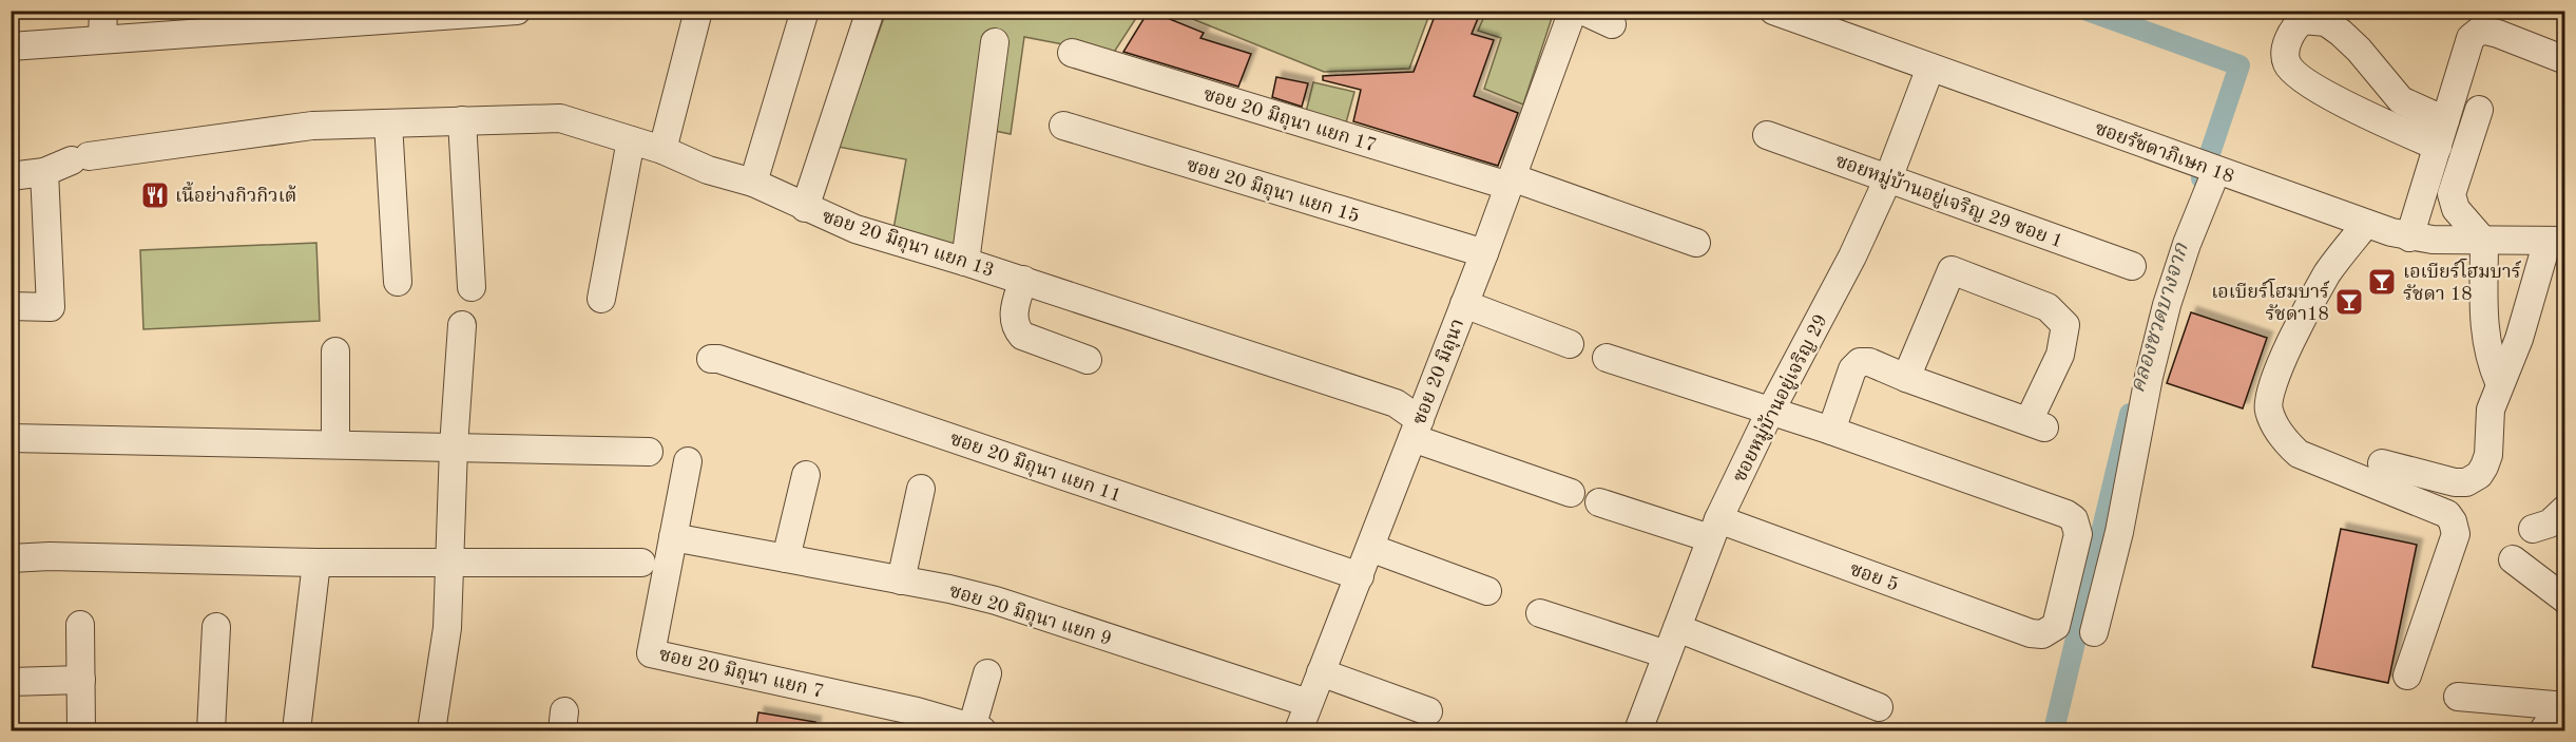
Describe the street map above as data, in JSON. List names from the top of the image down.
{
  "streets": {
    "street": [
      "ซอย 20 มิถุนา แยก 17",
      "ซอยรัชดาภิเษก 18",
      "ซอย 20 มิถุนา แยก 15",
      "ซอยหมู่บ้านอยู่เจริญ 29 ซอย 1",
      "ซอย 20 มิถุนา แยก 13",
      "ซอย 20 มิถุนา",
      "ซอยหมู่บ้านอยู่เจริญ 29",
      "ซอย 20 มิถุนา แยก 11",
      "ซอย 5",
      "ซอย 20 มิถุนา แยก 9",
      "ซอย 20 มิถุนา แยก 7"
    ]
  },
  "crossings": [
    ["ซอย 20 มิถุนา แยก 17", "ซอย 20 มิถุนา"],
    ["ซอยรัชดาภิเษก 18", "ซอยหมู่บ้านอยู่เจริญ 29"],
    ["ซอย 20 มิถุนา แยก 15", "ซอย 20 มิถุนา"],
    ["ซอยหมู่บ้านอยู่เจริญ 29 ซอย 1", "ซอยหมู่บ้านอยู่เจริญ 29"],
    ["ซอย 20 มิถุนา แยก 13", "ซอย 20 มิถุนา"],
    ["ซอย 20 มิถุนา", "ซอย 20 มิถุนา แยก 11"],
    ["ซอย 20 มิถุนา", "ซอย 20 มิถุนา แยก 9"],
    ["ซอยหมู่บ้านอยู่เจริญ 29", "ซอย 5"],
    ["ซอย 20 มิถุนา แยก 9", "ซอย 20 มิถุนา แยก 7"]
  ],
  "water": ["คลองชวดบางจาก"],
  "places": {
    "restaurant": ["เนื้อย่างกิวกิวเต้"],
    "bar": ["เอเบียร์โฮมบาร์ รัชดา 18", "เอเบียร์โฮมบาร์ รัชดา18"]
  }
}
